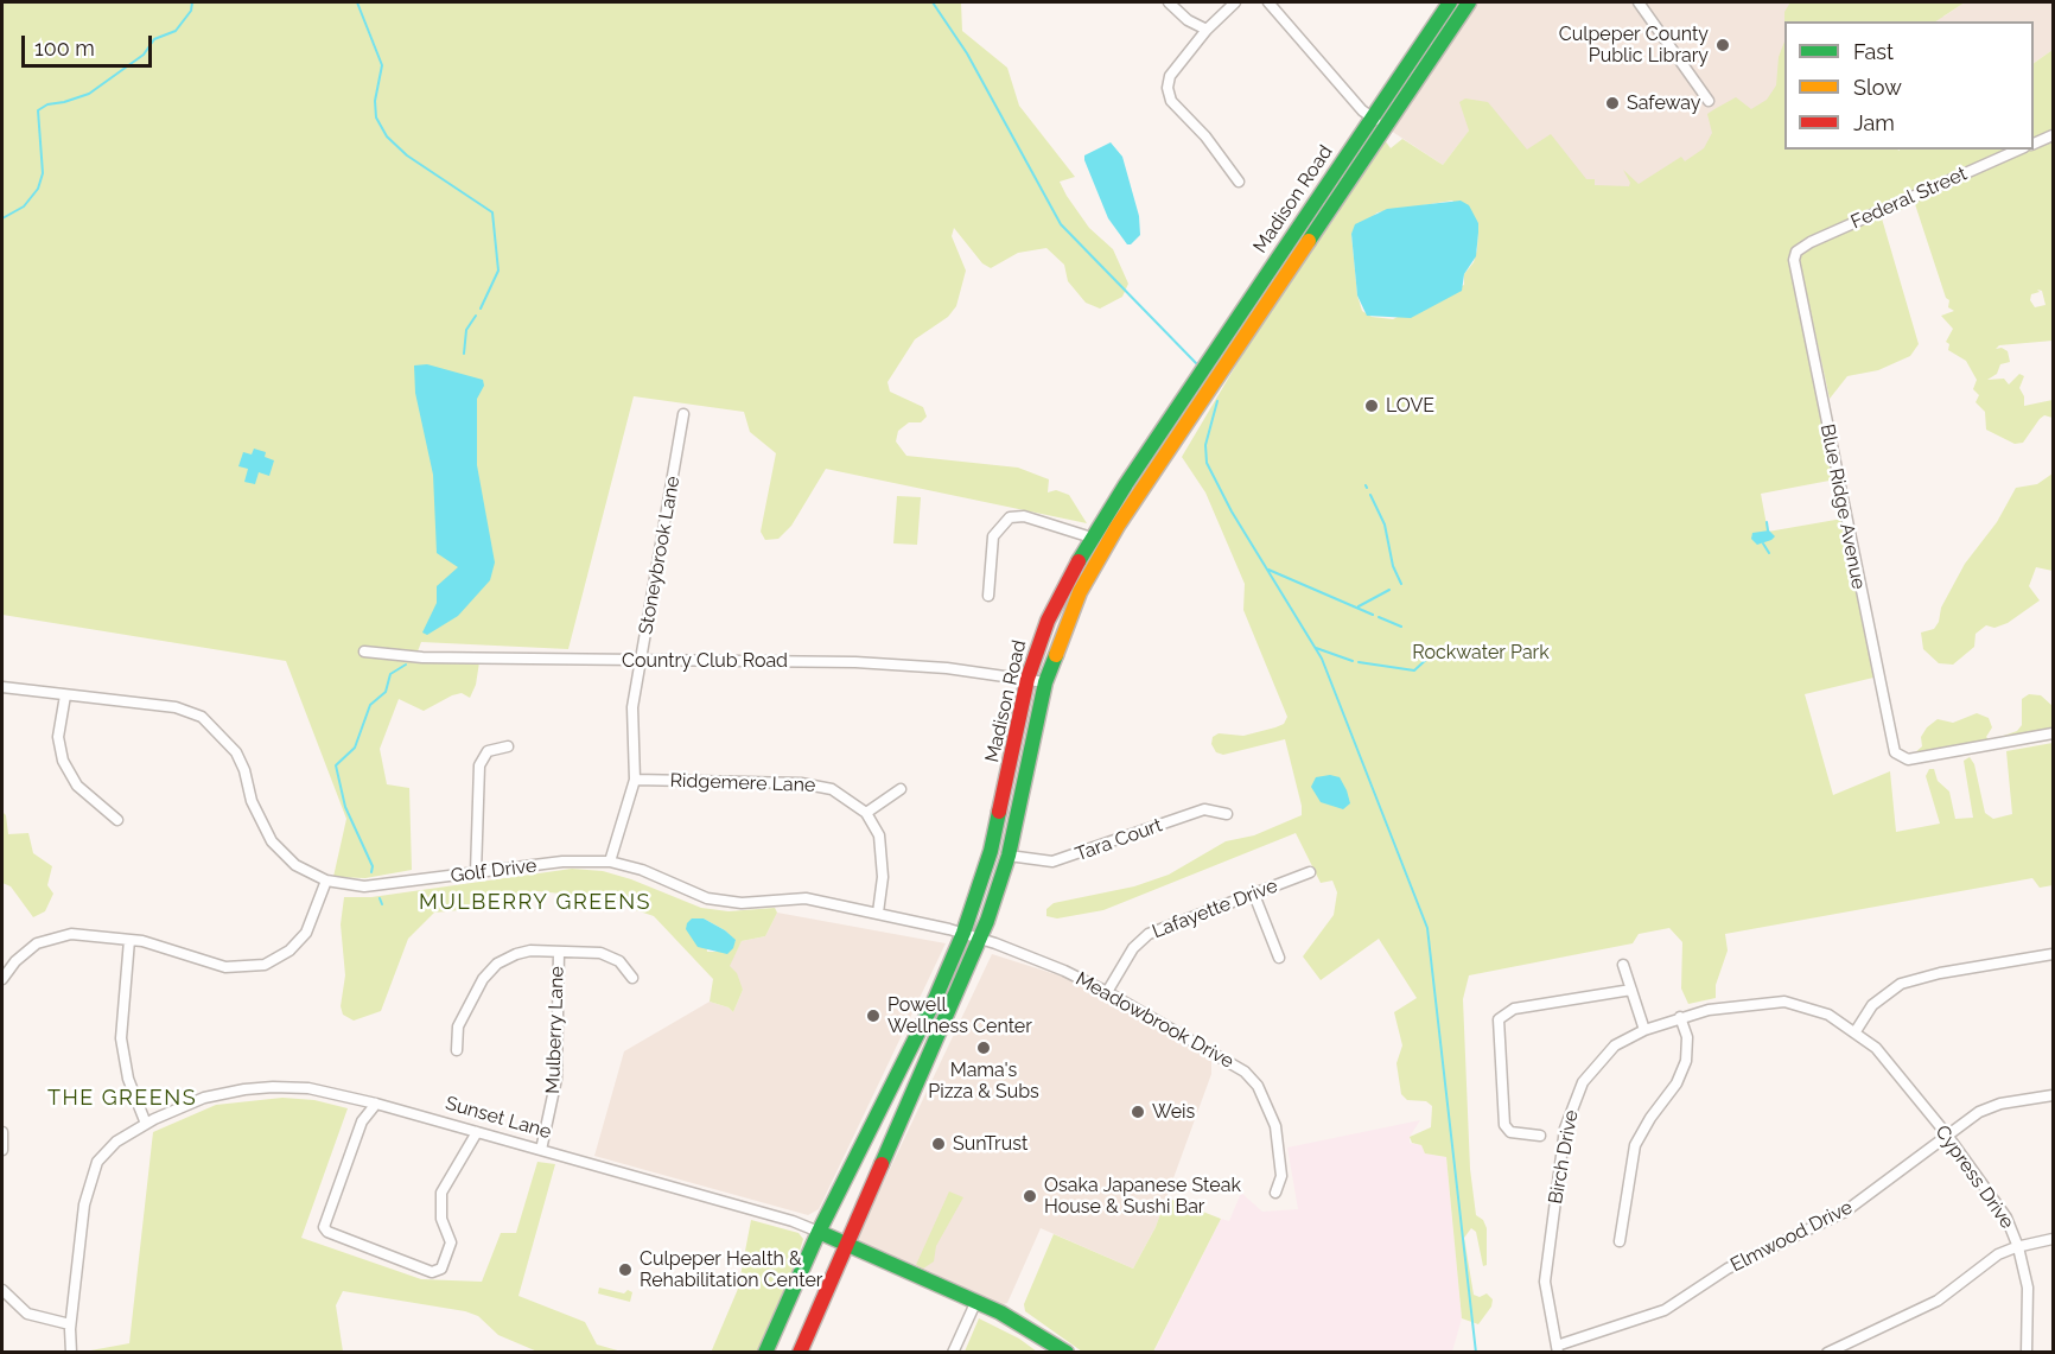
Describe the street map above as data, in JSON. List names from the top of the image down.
{
  "streets": {
    "main road": ["Madison Road", "Sunset Lane"],
    "street": [
      "Federal Street",
      "Blue Ridge Avenue",
      "Stoneybrook Lane",
      "Country Club Road",
      "Ridgemere Lane",
      "Tara Court",
      "Golf Drive",
      "Lafayette Drive",
      "Meadowbrook Drive",
      "Mulberry Lane",
      "Birch Drive",
      "Cypress Drive",
      "Elmwood Drive"
    ]
  },
  "crossings": [
    ["Federal Street", "Blue Ridge Avenue"],
    ["Madison Road", "Country Club Road"],
    ["Madison Road", "Tara Court"],
    ["Madison Road", "Golf Drive"],
    ["Madison Road", "Meadowbrook Drive"],
    ["Madison Road", "Sunset Lane"],
    ["Stoneybrook Lane", "Country Club Road"],
    ["Stoneybrook Lane", "Ridgemere Lane"],
    ["Stoneybrook Lane", "Golf Drive"],
    ["Ridgemere Lane", "Golf Drive"],
    ["Golf Drive", "Meadowbrook Drive"],
    ["Lafayette Drive", "Meadowbrook Drive"],
    ["Mulberry Lane", "Sunset Lane"],
    ["Birch Drive", "Cypress Drive"],
    ["Birch Drive", "Elmwood Drive"],
    ["Cypress Drive", "Elmwood Drive"]
  ],
  "districts": ["MULBERRY GREENS", "THE GREENS"],
  "parks": ["Rockwater Park"],
  "places": [
    "Culpeper County Public Library",
    "Safeway",
    "LOVE",
    "Powell Wellness Center",
    "Mama's Pizza & Subs",
    "Weis",
    "SunTrust",
    "Osaka Japanese Steak House & Sushi Bar",
    "Culpeper Health & Rehabilitation Center"
  ],
  "legend": ["Fast", "Slow", "Jam"],
  "scale_bar": "100 m"
}
